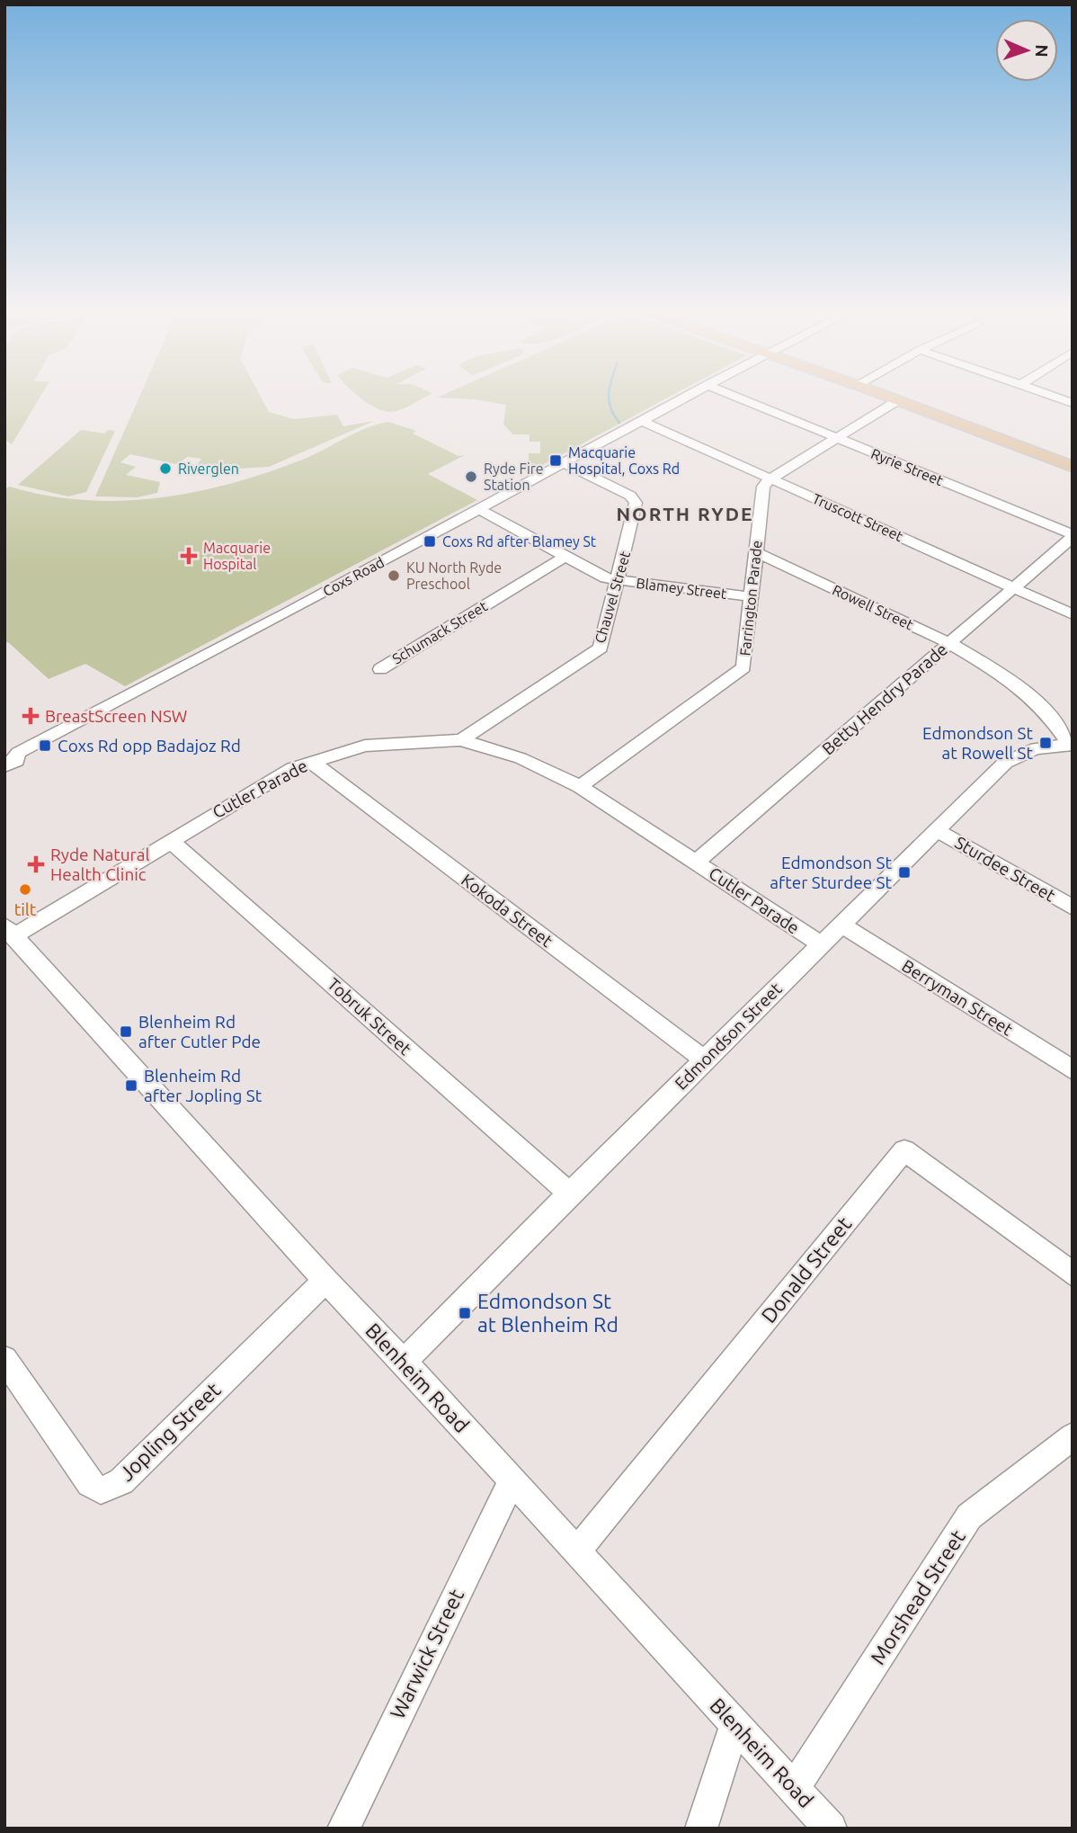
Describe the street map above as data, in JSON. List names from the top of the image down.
{
  "streets": {
    "street": [
      "Ryrie Street",
      "Truscott Street",
      "Coxs Road",
      "Blamey Street",
      "Chauvel Street",
      "Farrington Parade",
      "Rowell Street",
      "Schumack Street",
      "Betty Hendry Parade",
      "Cutler Parade",
      "Sturdee Street",
      "Kokoda Street",
      "Berryman Street",
      "Tobruk Street",
      "Edmondson Street",
      "Donald Street",
      "Blenheim Road",
      "Jopling Street",
      "Morshead Street",
      "Warwick Street"
    ]
  },
  "crossings": [
    ["Ryrie Street", "Betty Hendry Parade"],
    ["Truscott Street", "Coxs Road"],
    ["Truscott Street", "Farrington Parade"],
    ["Truscott Street", "Betty Hendry Parade"],
    ["Coxs Road", "Blamey Street"],
    ["Coxs Road", "Chauvel Street"],
    ["Blamey Street", "Chauvel Street"],
    ["Blamey Street", "Farrington Parade"],
    ["Blamey Street", "Schumack Street"],
    ["Chauvel Street", "Cutler Parade"],
    ["Farrington Parade", "Rowell Street"],
    ["Farrington Parade", "Cutler Parade"],
    ["Rowell Street", "Betty Hendry Parade"],
    ["Rowell Street", "Edmondson Street"],
    ["Betty Hendry Parade", "Cutler Parade"],
    ["Cutler Parade", "Kokoda Street"],
    ["Cutler Parade", "Tobruk Street"],
    ["Cutler Parade", "Edmondson Street"],
    ["Cutler Parade", "Blenheim Road"],
    ["Sturdee Street", "Edmondson Street"],
    ["Kokoda Street", "Edmondson Street"],
    ["Berryman Street", "Edmondson Street"],
    ["Tobruk Street", "Edmondson Street"],
    ["Edmondson Street", "Blenheim Road"],
    ["Donald Street", "Blenheim Road"],
    ["Blenheim Road", "Jopling Street"],
    ["Blenheim Road", "Morshead Street"],
    ["Blenheim Road", "Warwick Street"]
  ],
  "districts": ["NORTH RYDE"],
  "places": {
    "transit": [
      "Macquarie Hospital, Coxs Rd",
      "Coxs Rd after Blamey St",
      "Edmondson St at Rowell St",
      "Coxs Rd opp Badajoz Rd",
      "Edmondson St after Sturdee St",
      "Blenheim Rd after Cutler Pde",
      "Blenheim Rd after Jopling St",
      "Edmondson St at Blenheim Rd"
    ],
    "other": [
      "Riverglen",
      "Ryde Fire Station",
      "KU North Ryde Preschool",
      "tilt"
    ],
    "health": ["Macquarie Hospital", "BreastScreen NSW", "Ryde Natural Health Clinic"]
  },
  "north": "right"
}
